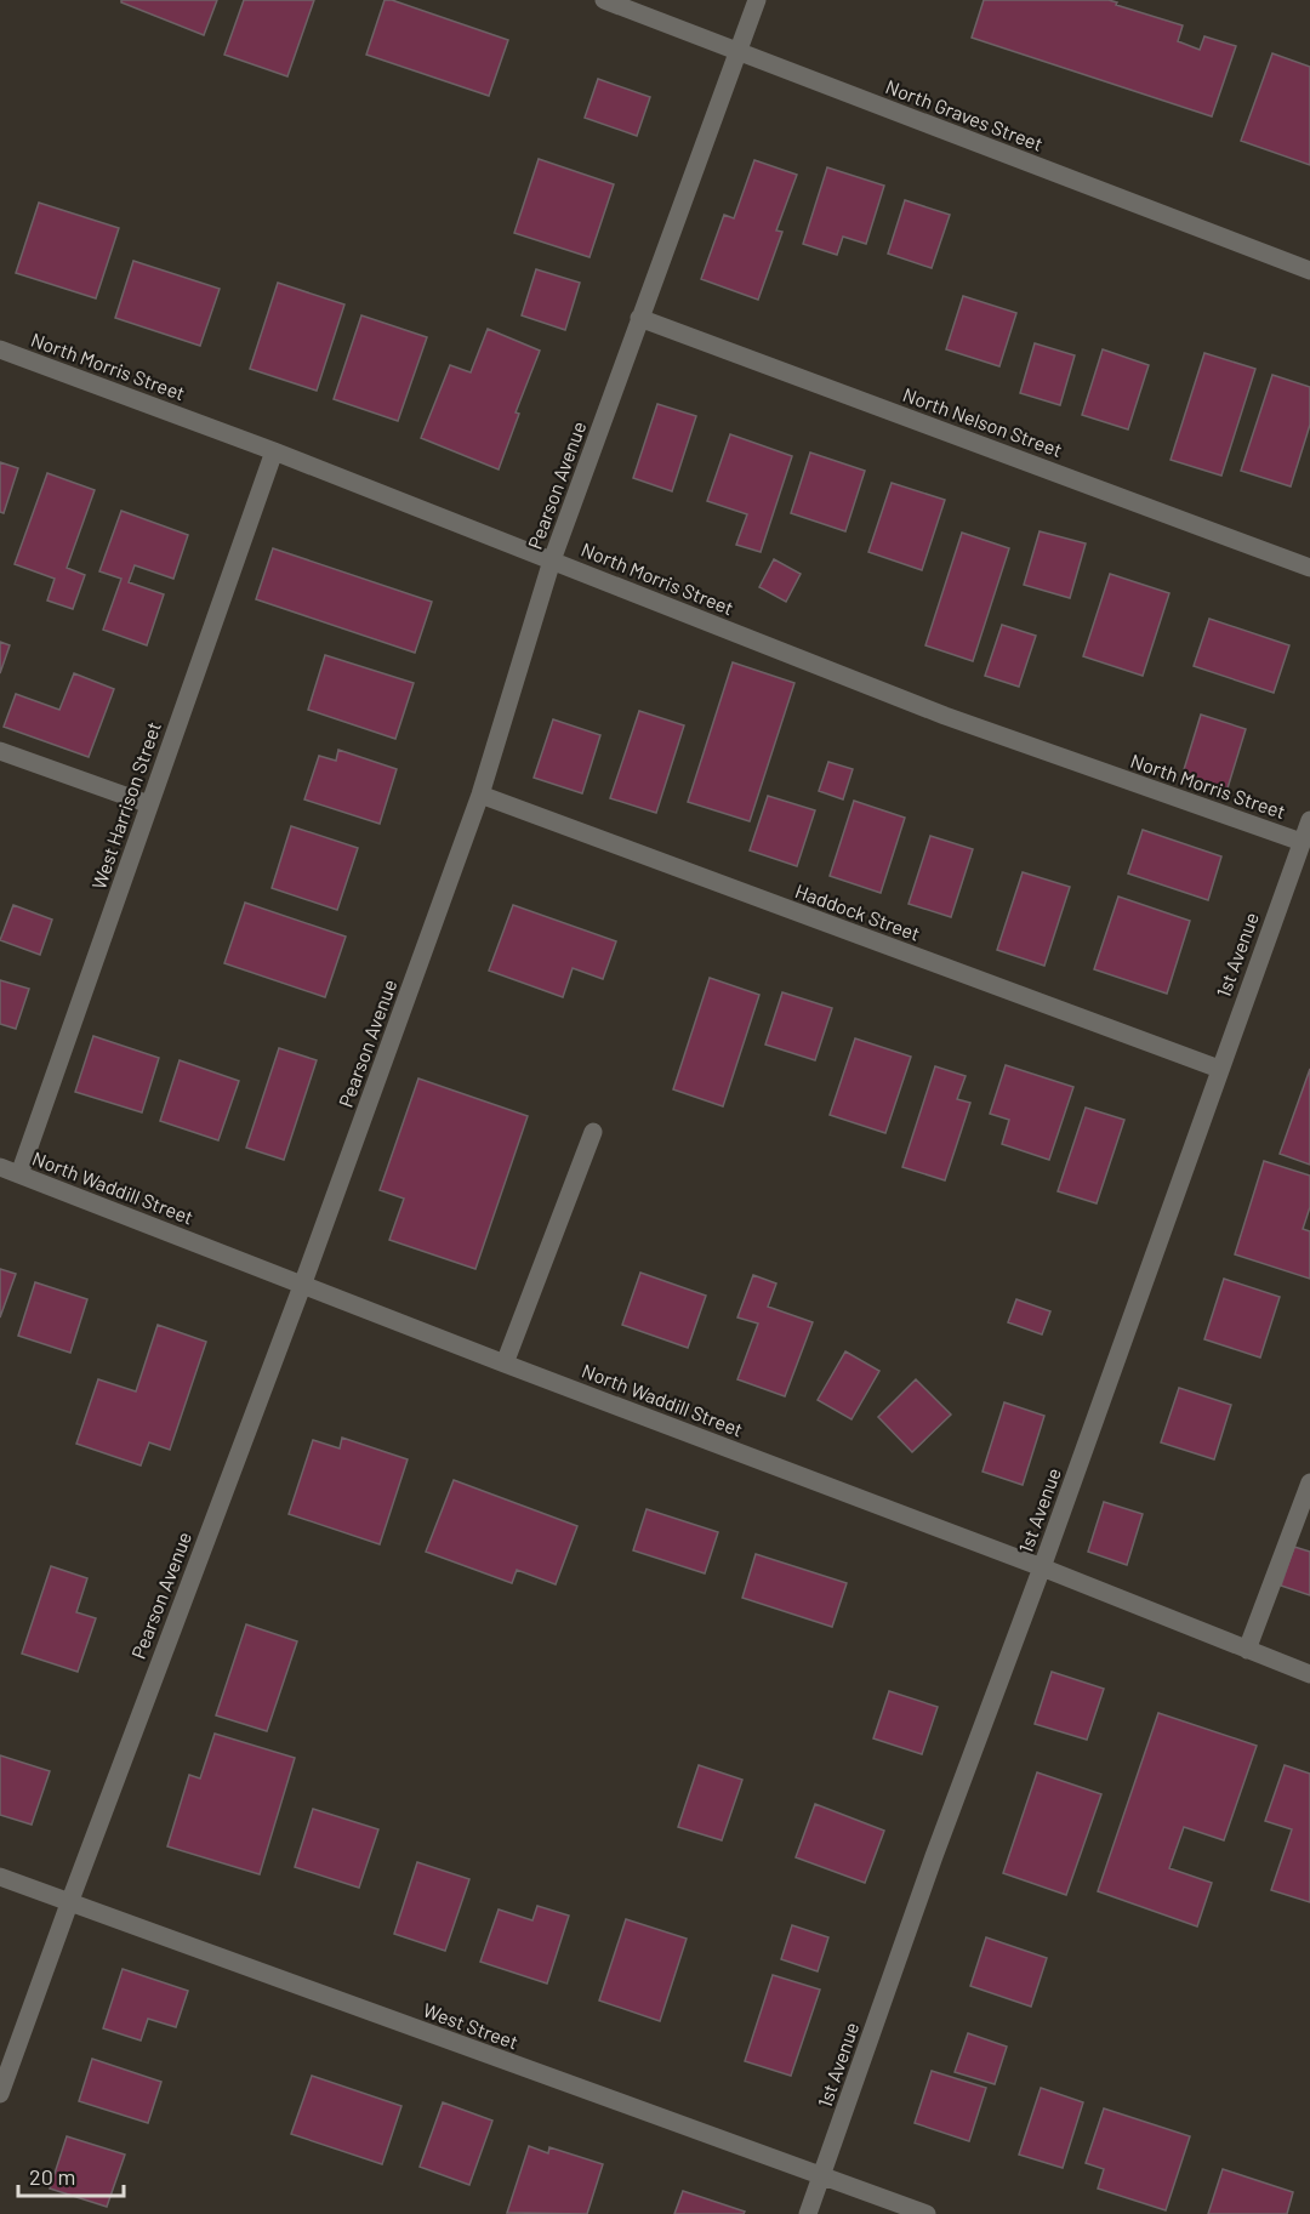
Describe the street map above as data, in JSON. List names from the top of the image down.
{
  "streets": {
    "street": [
      "North Graves Street",
      "North Morris Street",
      "North Nelson Street",
      "Pearson Avenue",
      "West Harrison Street",
      "Haddock Street",
      "1st Avenue",
      "North Waddill Street",
      "West Street"
    ]
  },
  "crossings": [
    ["North Graves Street", "Pearson Avenue"],
    ["North Morris Street", "Pearson Avenue"],
    ["North Morris Street", "West Harrison Street"],
    ["North Morris Street", "1st Avenue"],
    ["North Nelson Street", "Pearson Avenue"],
    ["Pearson Avenue", "Haddock Street"],
    ["Pearson Avenue", "North Waddill Street"],
    ["Pearson Avenue", "West Street"],
    ["West Harrison Street", "North Waddill Street"],
    ["Haddock Street", "1st Avenue"],
    ["1st Avenue", "North Waddill Street"],
    ["1st Avenue", "West Street"]
  ],
  "scale_bar": "20 m"
}
